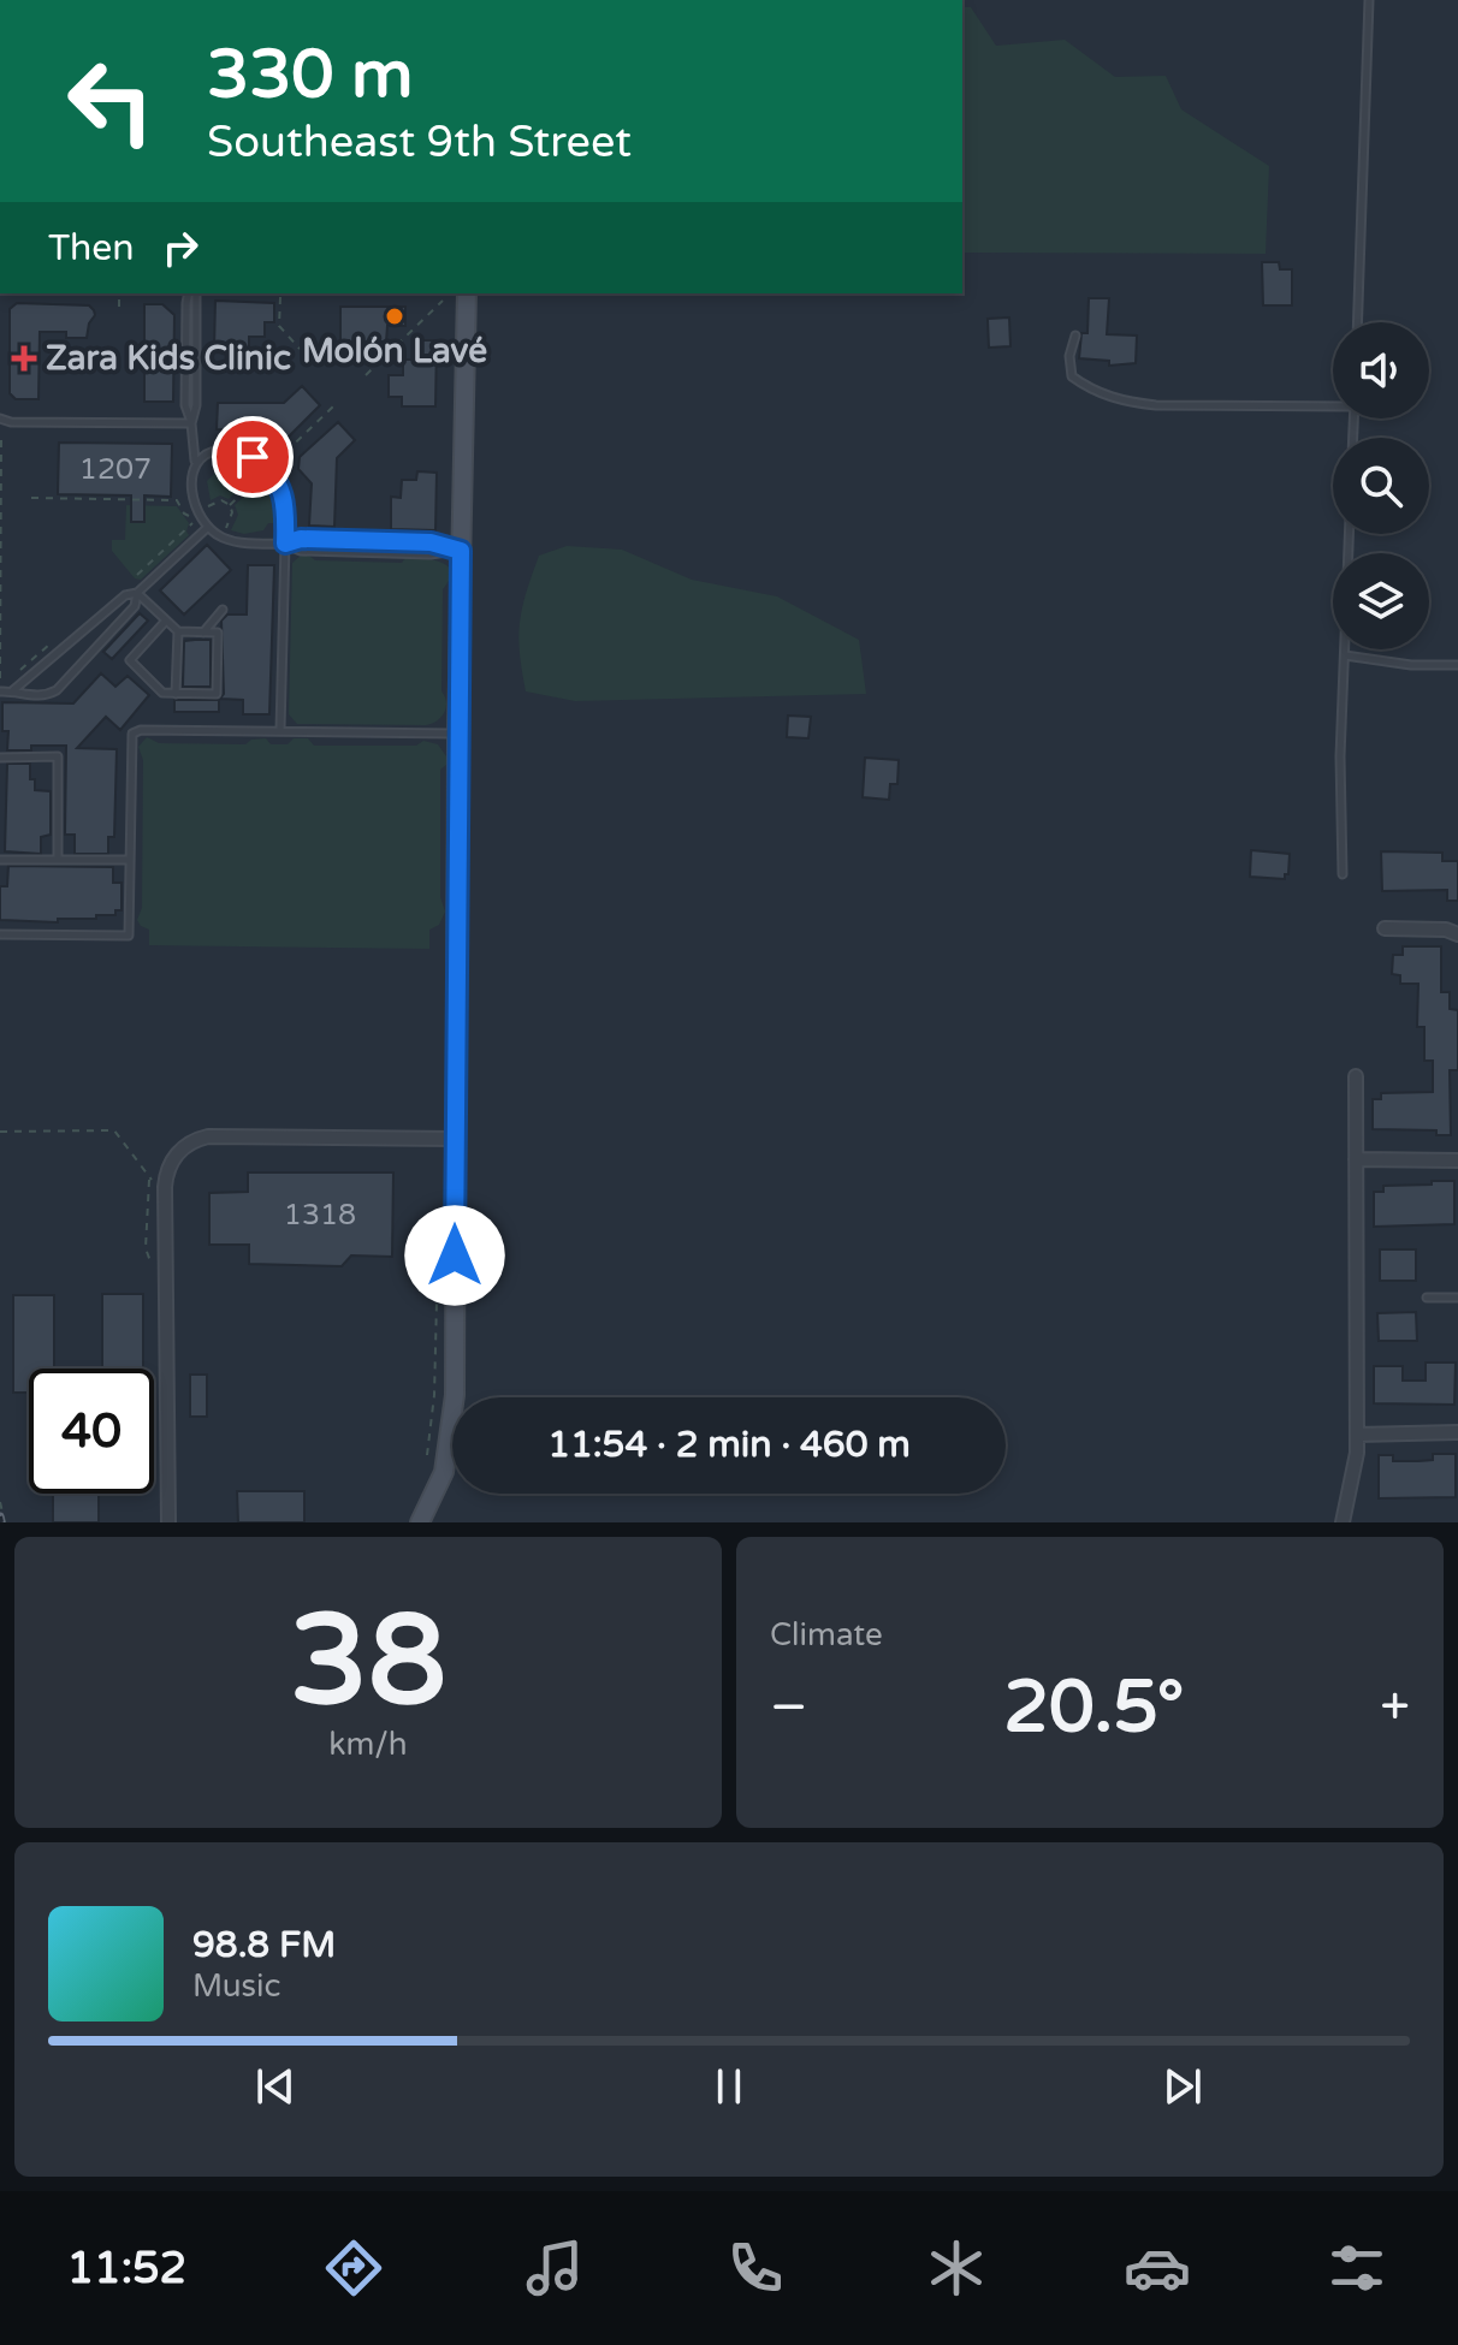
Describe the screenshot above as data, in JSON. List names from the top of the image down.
{
  "places": {
    "other": ["Molón Lavé"],
    "health": ["Zara Kids Clinic"]
  },
  "house_numbers": ["1207", "1318"],
  "page": {
    "turn": ["330 m", "Southeast 9th Street"],
    "then": "Then",
    "limit": "40",
    "trip": "11:54 · 2 min · 460 m",
    "tile": [
      ["38", "km/h"],
      "Climate"
    ],
    "heat": ["−", "20.5°", "+"],
    "song": ["98.8 FM", "Music"],
    "tabs": "11:52"
  }
}
